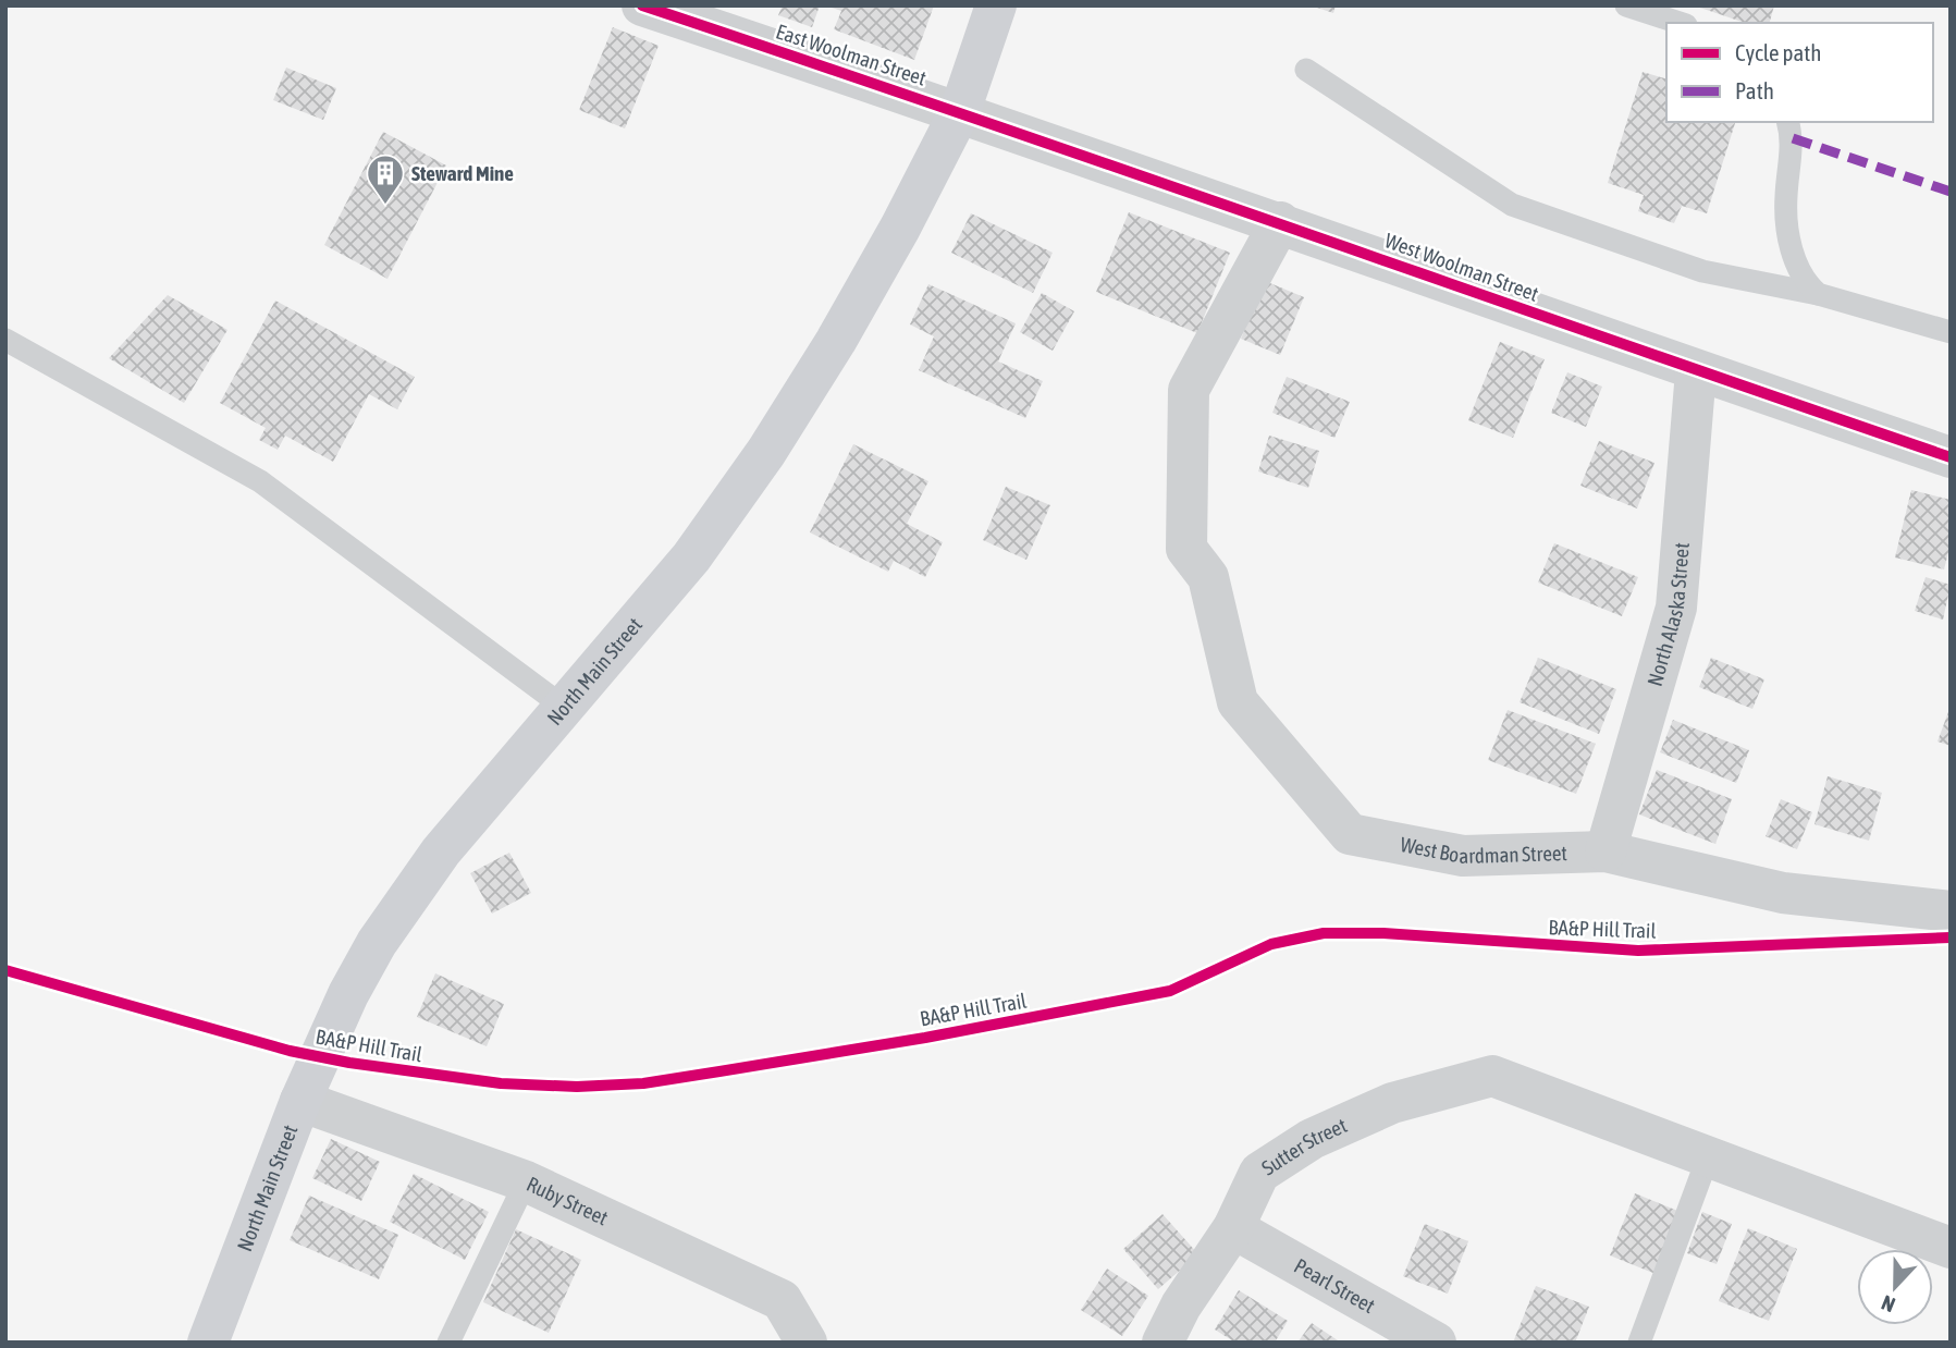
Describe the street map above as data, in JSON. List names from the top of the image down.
{
  "streets": {
    "main road": ["North Main Street"],
    "street": [
      "East Woolman Street",
      "West Woolman Street",
      "North Alaska Street",
      "West Boardman Street",
      "Sutter Street",
      "Ruby Street",
      "Pearl Street"
    ],
    "cycle path": ["BA&P Hill Trail"]
  },
  "crossings": [
    ["East Woolman Street", "West Woolman Street"],
    ["East Woolman Street", "North Main Street"],
    ["West Woolman Street", "North Alaska Street"],
    ["West Woolman Street", "North Main Street"],
    ["West Woolman Street", "West Boardman Street"],
    ["North Alaska Street", "West Boardman Street"],
    ["North Main Street", "Ruby Street"],
    ["Sutter Street", "Pearl Street"]
  ],
  "places": {
    "building": ["Steward Mine"]
  },
  "legend": ["Cycle path", "Path"],
  "north": "bottom"
}
